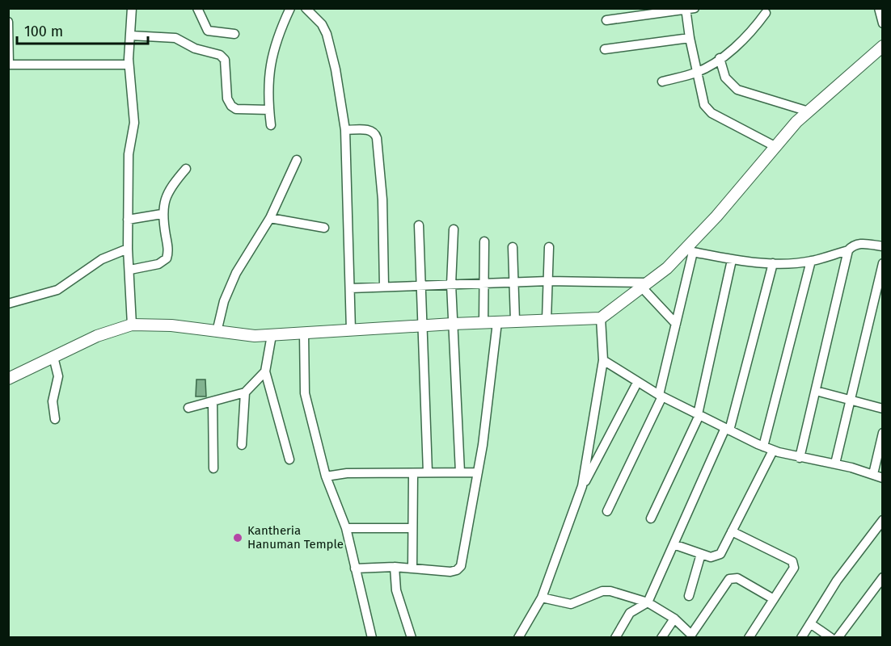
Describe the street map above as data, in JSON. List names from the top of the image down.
{
  "places": ["Kantheria Hanuman Temple"],
  "scale_bar": "100 m"
}
